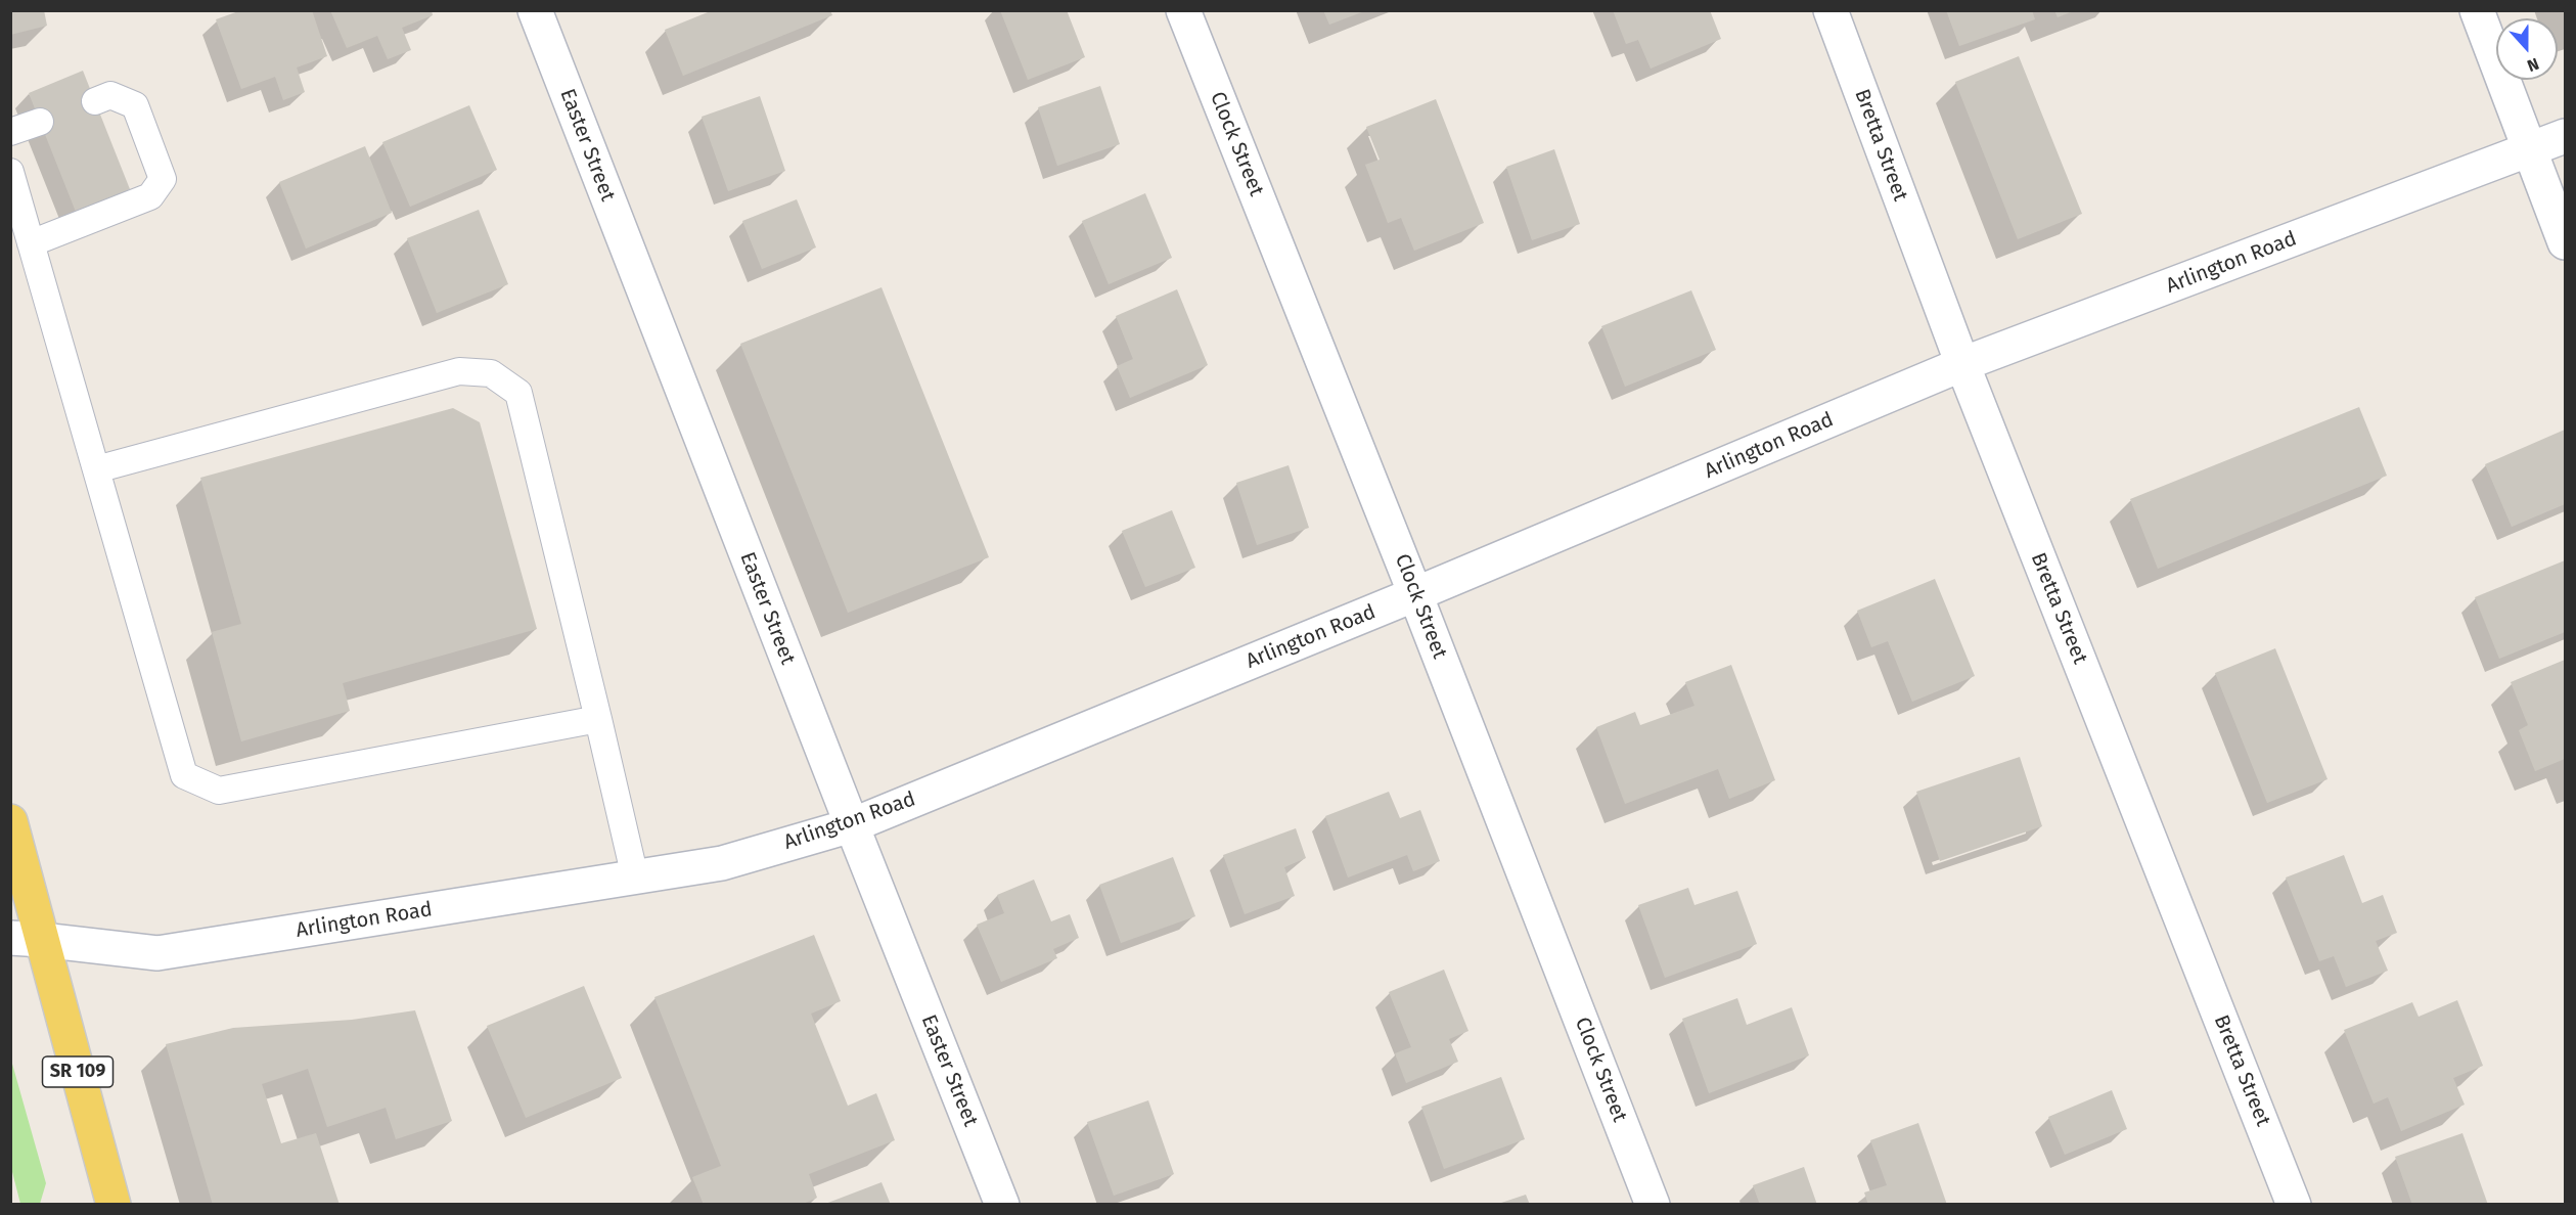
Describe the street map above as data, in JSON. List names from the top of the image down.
{
  "streets": {
    "main road": ["SR 109"],
    "street": [
      "Clock Street",
      "Easter Street",
      "Bretta Street",
      "Arlington Road"
    ]
  },
  "crossings": [
    ["Clock Street", "Arlington Road"],
    ["Easter Street", "Arlington Road"],
    ["Bretta Street", "Arlington Road"],
    ["Arlington Road", "SR 109"]
  ],
  "north": "bottom"
}
